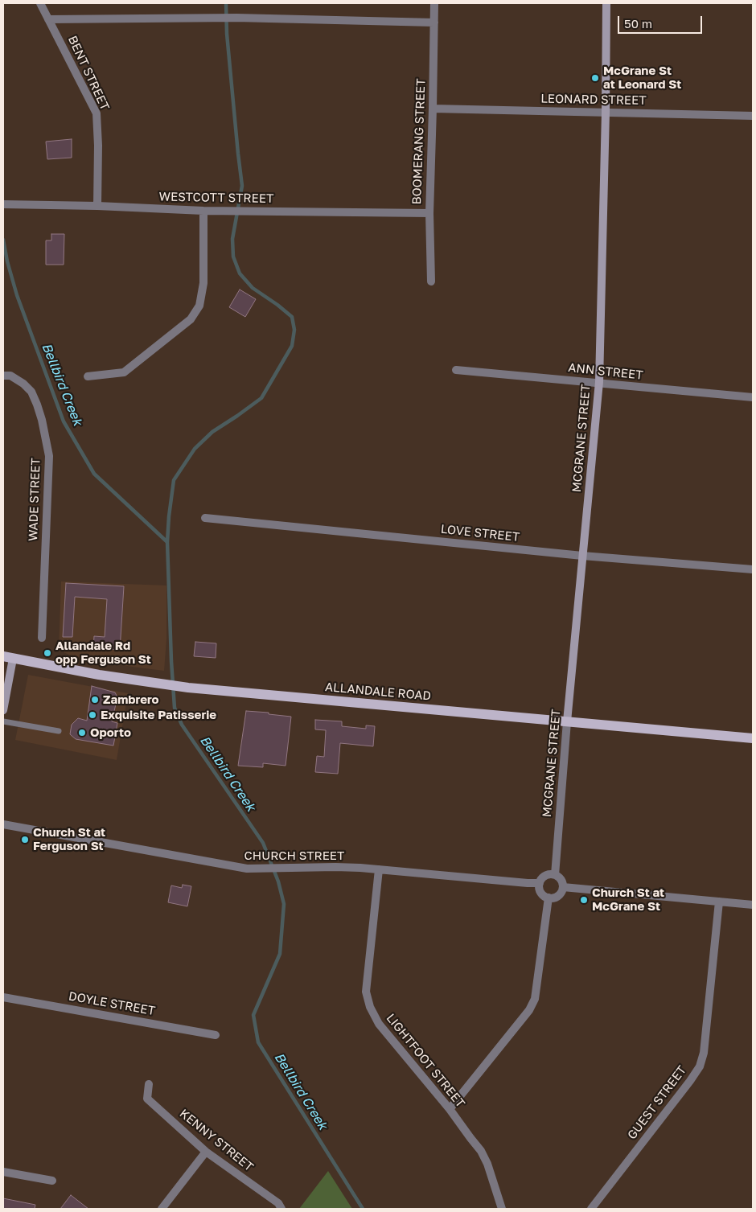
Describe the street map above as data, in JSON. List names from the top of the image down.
{
  "streets": {
    "main road": ["ALLANDALE ROAD"],
    "street": [
      "BENT STREET",
      "LEONARD STREET",
      "BOOMERANG STREET",
      "WESTCOTT STREET",
      "ANN STREET",
      "MCGRANE STREET",
      "WADE STREET",
      "LOVE STREET",
      "CHURCH STREET",
      "DOYLE STREET",
      "LIGHTFOOT STREET",
      "GUEST STREET",
      "KENNY STREET"
    ]
  },
  "crossings": [
    ["BENT STREET", "WESTCOTT STREET"],
    ["LEONARD STREET", "BOOMERANG STREET"],
    ["LEONARD STREET", "MCGRANE STREET"],
    ["BOOMERANG STREET", "WESTCOTT STREET"],
    ["ANN STREET", "MCGRANE STREET"],
    ["MCGRANE STREET", "LOVE STREET"],
    ["MCGRANE STREET", "ALLANDALE ROAD"],
    ["MCGRANE STREET", "CHURCH STREET"],
    ["CHURCH STREET", "LIGHTFOOT STREET"]
  ],
  "water": ["Bellbird Creek"],
  "places": [
    "McGrane St at Leonard St",
    "Allandale Rd opp Ferguson St",
    "Zambrero",
    "Exquisite Patisserie",
    "Oporto",
    "Church St at Ferguson St",
    "Church St at McGrane St"
  ],
  "scale_bar": "50 m"
}
